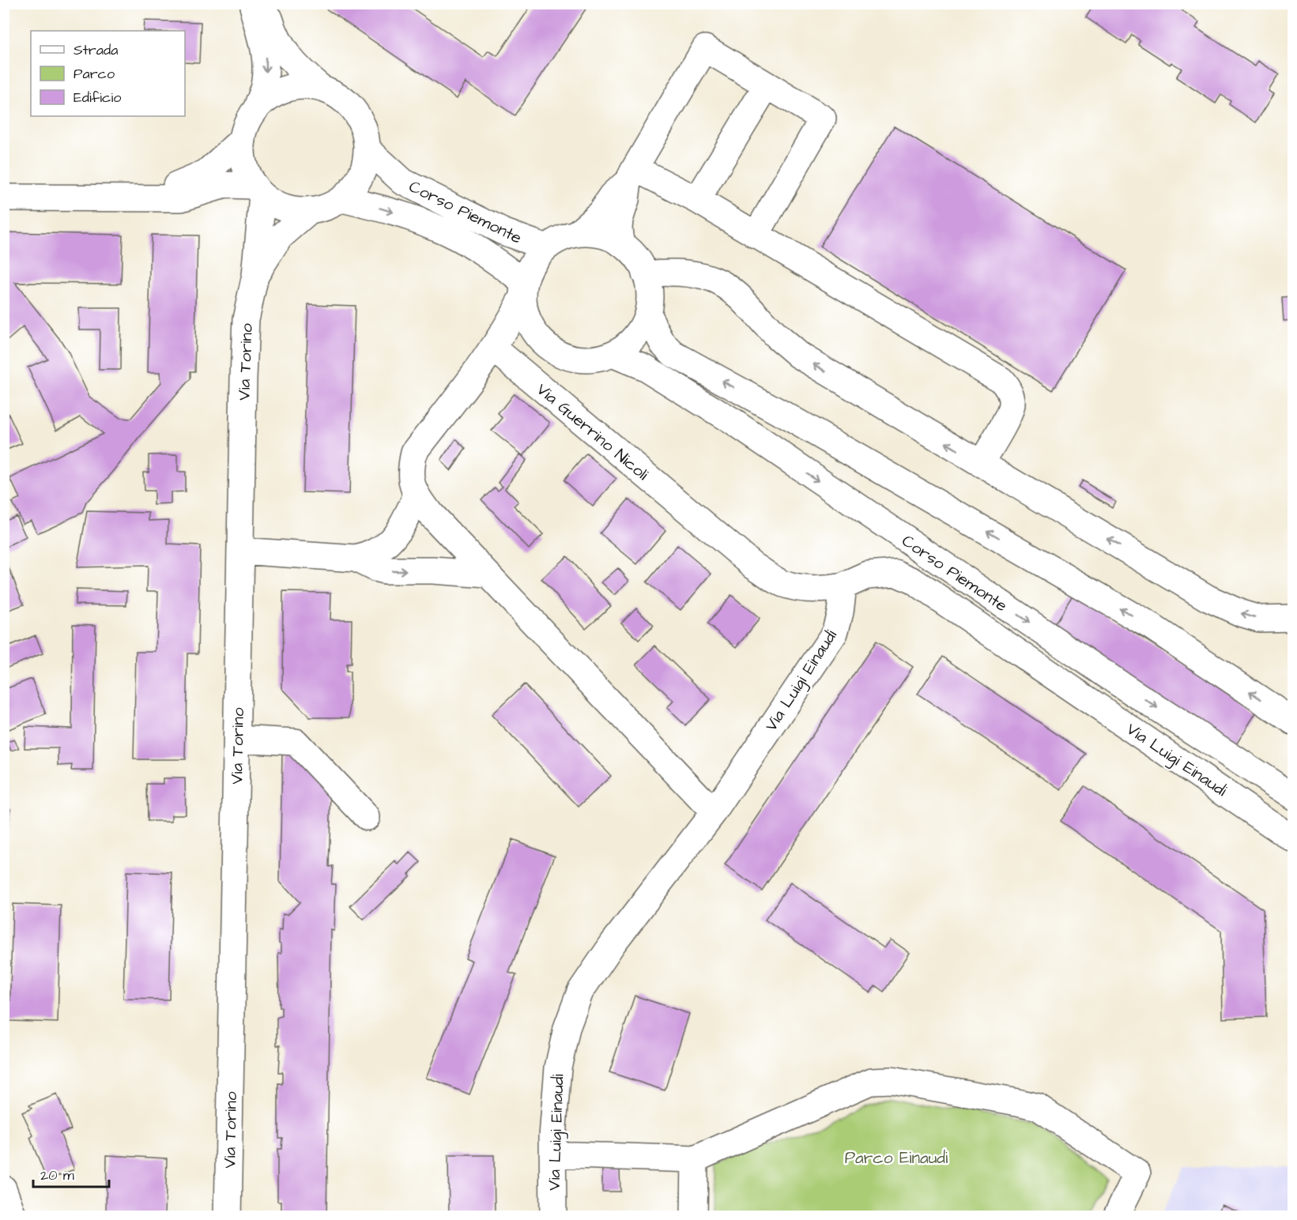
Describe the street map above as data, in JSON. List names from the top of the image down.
{
  "streets": {
    "street": [
      "Corso Piemonte",
      "Via Torino",
      "Via Guerrino Nicoli",
      "Via Luigi Einaudi"
    ]
  },
  "crossings": [
    ["Corso Piemonte", "Via Torino"],
    ["Via Guerrino Nicoli", "Via Luigi Einaudi"]
  ],
  "parks": ["Parco Einaudi"],
  "legend": ["Strada", "Parco", "Edificio"],
  "scale_bar": "20 m"
}
